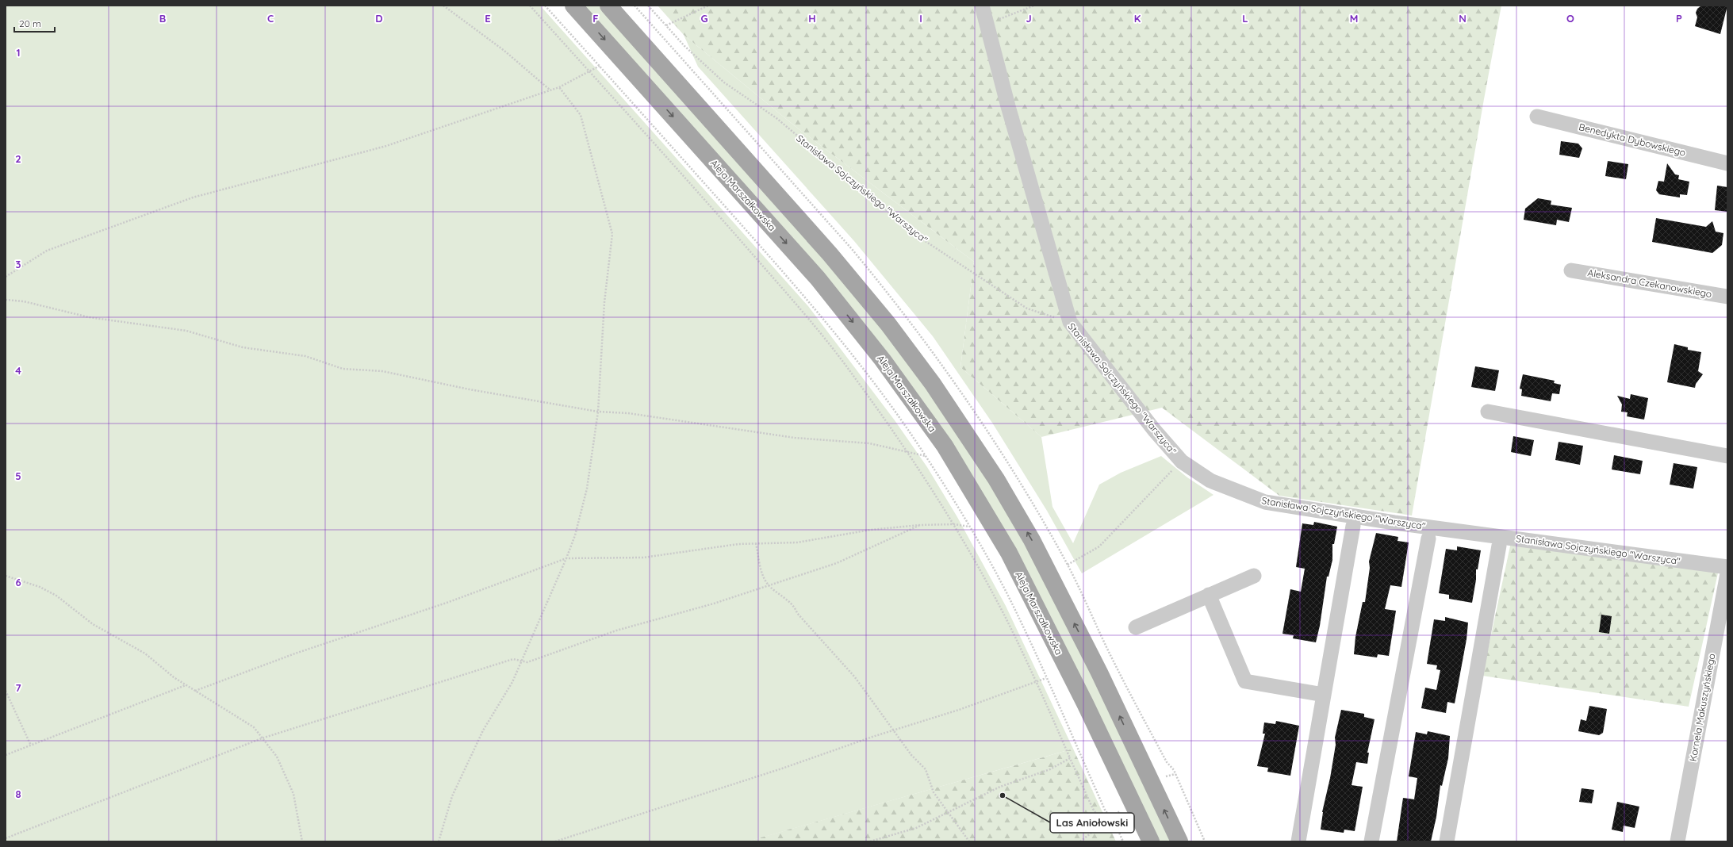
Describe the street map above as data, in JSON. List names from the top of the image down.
{
  "streets": {
    "main road": ["Aleja Marszałkowska"],
    "street": [
      "Benedykta Dybowskiego",
      "Stanisława Sojczyńskiego \"Warszyca\"",
      "Aleksandra Czekanowskiego",
      "Kornela Makuszyńskiego"
    ]
  },
  "places": ["Las Aniołowski"],
  "scale_bar": "20 m",
  "grid": {
    "columns": [
      "B",
      "C",
      "D",
      "E",
      "F",
      "G",
      "H",
      "I",
      "J",
      "K",
      "L",
      "M",
      "N",
      "O",
      "P"
    ],
    "rows": [
      "1",
      "2",
      "3",
      "4",
      "5",
      "6",
      "7",
      "8"
    ]
  }
}
